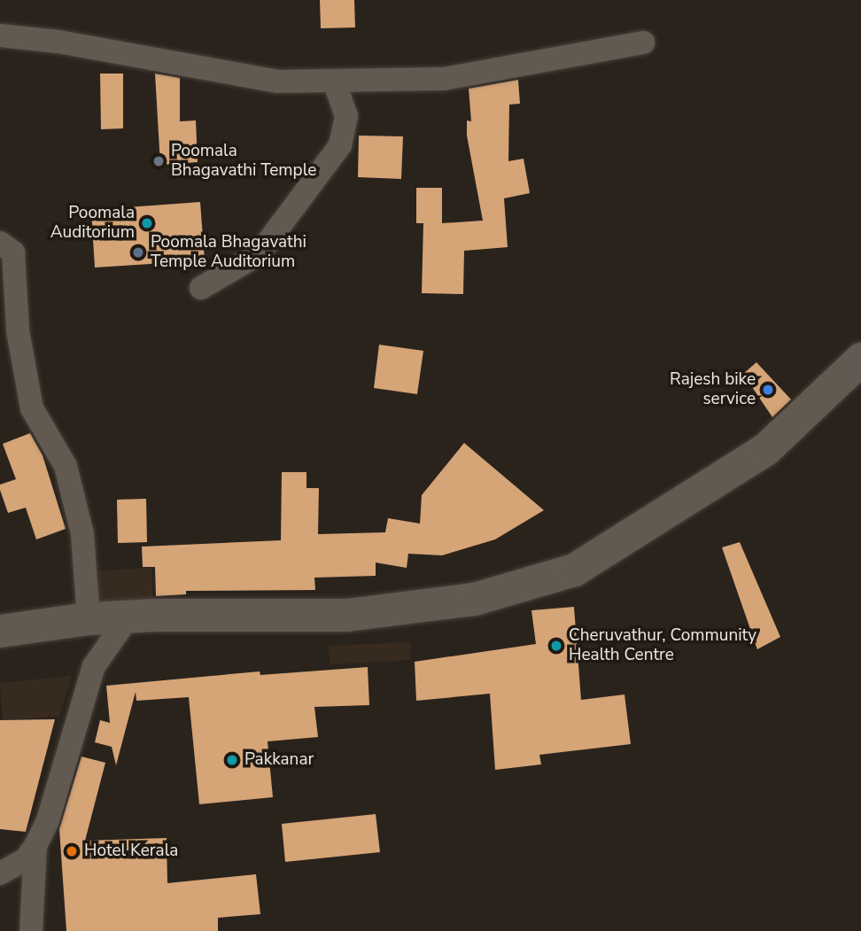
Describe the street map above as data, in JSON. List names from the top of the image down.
{
  "places": [
    "Poomala Bhagavathi Temple",
    "Poomala Auditorium",
    "Poomala Bhagavathi Temple Auditorium",
    "Rajesh bike service",
    "Cheruvathur, Community Health Centre",
    "Pakkanar",
    "Hotel Kerala"
  ]
}
